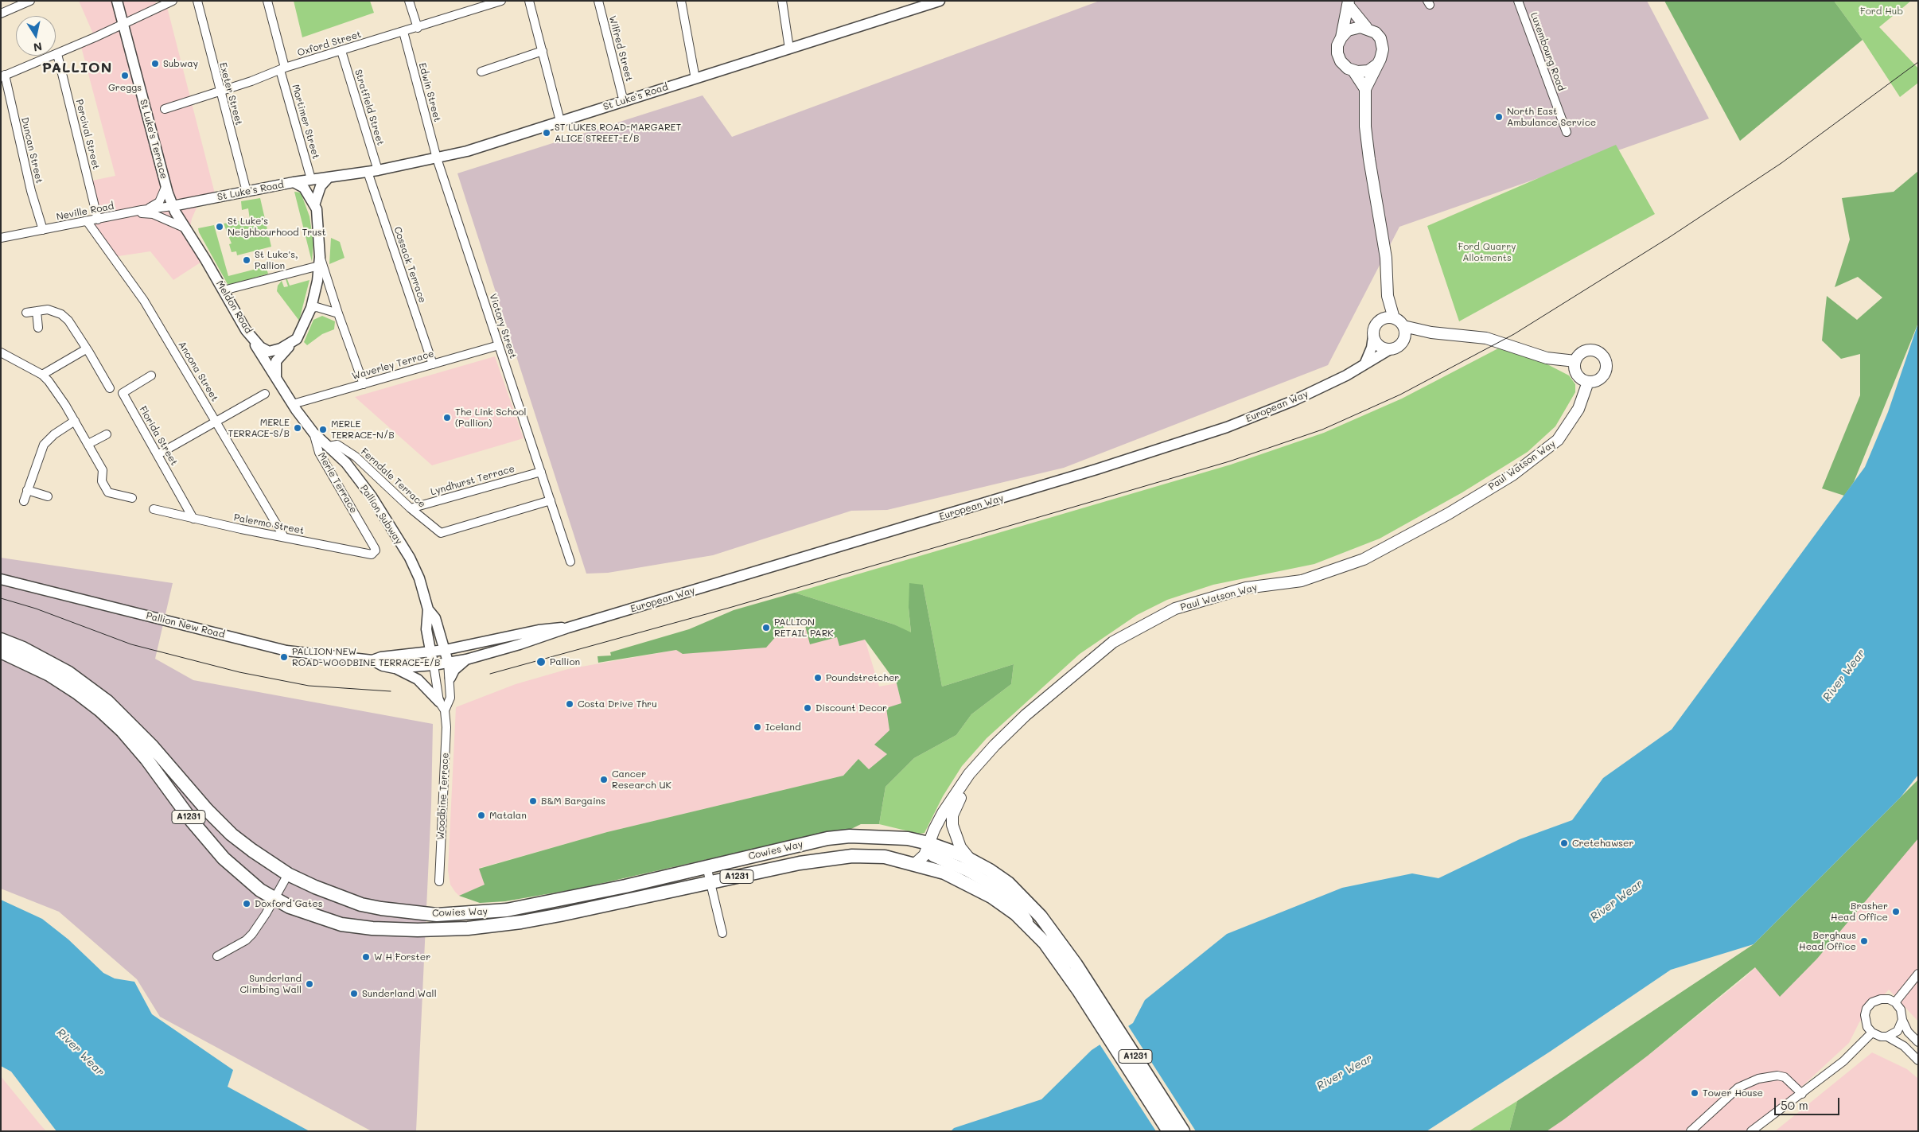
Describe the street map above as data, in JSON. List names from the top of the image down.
{
  "streets": {
    "highway": ["A1231", "Cowies Way"],
    "main road": ["Paul Watson Way"],
    "street": [
      "Oxford Street",
      "Wilfred Street",
      "Luxembourg Road",
      "Edwin Street",
      "Exeter Street",
      "St Luke's Road",
      "Stratfield Street",
      "Mortimer Street",
      "Percival Street",
      "St Luke's Terrace",
      "Duncan Street",
      "Neville Road",
      "Cossack Terrace",
      "Meldon Road",
      "Victory Street",
      "Waverley Terrace",
      "Ancona Street",
      "European Way",
      "Florida Street",
      "Ferndale Terrace",
      "Lyndhurst Terrace",
      "Merle Terrace",
      "Pallion Subway",
      "Palermo Street",
      "Pallion New Road",
      "Woodbine Terrace"
    ]
  },
  "crossings": [
    ["Oxford Street", "Edwin Street"],
    ["Oxford Street", "Exeter Street"],
    ["Oxford Street", "Stratfield Street"],
    ["Oxford Street", "Mortimer Street"],
    ["Wilfred Street", "St Luke's Road"],
    ["Edwin Street", "St Luke's Road"],
    ["Edwin Street", "Victory Street"],
    ["Exeter Street", "St Luke's Road"],
    ["St Luke's Road", "Stratfield Street"],
    ["St Luke's Road", "Mortimer Street"],
    ["St Luke's Road", "Neville Road"],
    ["St Luke's Road", "Cossack Terrace"],
    ["St Luke's Road", "Meldon Road"],
    ["St Luke's Road", "Victory Street"],
    ["Stratfield Street", "Cossack Terrace"],
    ["Percival Street", "Neville Road"],
    ["St Luke's Terrace", "Meldon Road"],
    ["Duncan Street", "Neville Road"],
    ["Neville Road", "Meldon Road"],
    ["Neville Road", "Ancona Street"],
    ["Cossack Terrace", "Waverley Terrace"],
    ["Meldon Road", "Merle Terrace"],
    ["Victory Street", "Waverley Terrace"],
    ["Victory Street", "Ferndale Terrace"],
    ["Victory Street", "Lyndhurst Terrace"],
    ["Waverley Terrace", "Merle Terrace"],
    ["Ancona Street", "Palermo Street"],
    ["European Way", "Pallion Subway"],
    ["European Way", "Pallion New Road"],
    ["European Way", "Woodbine Terrace"],
    ["Florida Street", "Palermo Street"],
    ["Paul Watson Way", "Cowies Way"],
    ["Ferndale Terrace", "Lyndhurst Terrace"],
    ["Ferndale Terrace", "Pallion Subway"],
    ["Merle Terrace", "Pallion Subway"],
    ["Merle Terrace", "Palermo Street"],
    ["Pallion Subway", "Pallion New Road"],
    ["Pallion Subway", "Woodbine Terrace"],
    ["Pallion New Road", "Woodbine Terrace"],
    ["A1231", "Cowies Way"]
  ],
  "districts": ["PALLION"],
  "water": ["River Wear"],
  "parks": ["Ford Hub", "Ford Quarry Allotments"],
  "places": [
    "Subway",
    "Greggs",
    "North East Ambulance Service",
    "ST LUKES ROAD-MARGARET ALICE STREET-E/B",
    "St Luke's Neighbourhood Trust",
    "St Luke's, Pallion",
    "The Link School (Pallion)",
    "MERLE TERRACE-S/B",
    "MERLE TERRACE-N/B",
    "PALLION RETAIL PARK",
    "PALLION NEW ROAD-WOODBINE TERRACE-E/B",
    "Pallion",
    "Poundstretcher",
    "Costa Drive Thru",
    "Discount Decor",
    "Iceland",
    "Cancer Research UK",
    "B&M Bargains",
    "Matalan",
    "Cretehawser",
    "Doxford Gates",
    "Brasher Head Office",
    "Berghaus Head Office",
    "W H Forster",
    "Sunderland Climbing Wall",
    "Sunderland Wall",
    "Tower House"
  ],
  "scale_bar": "50 m",
  "north": "bottom"
}
